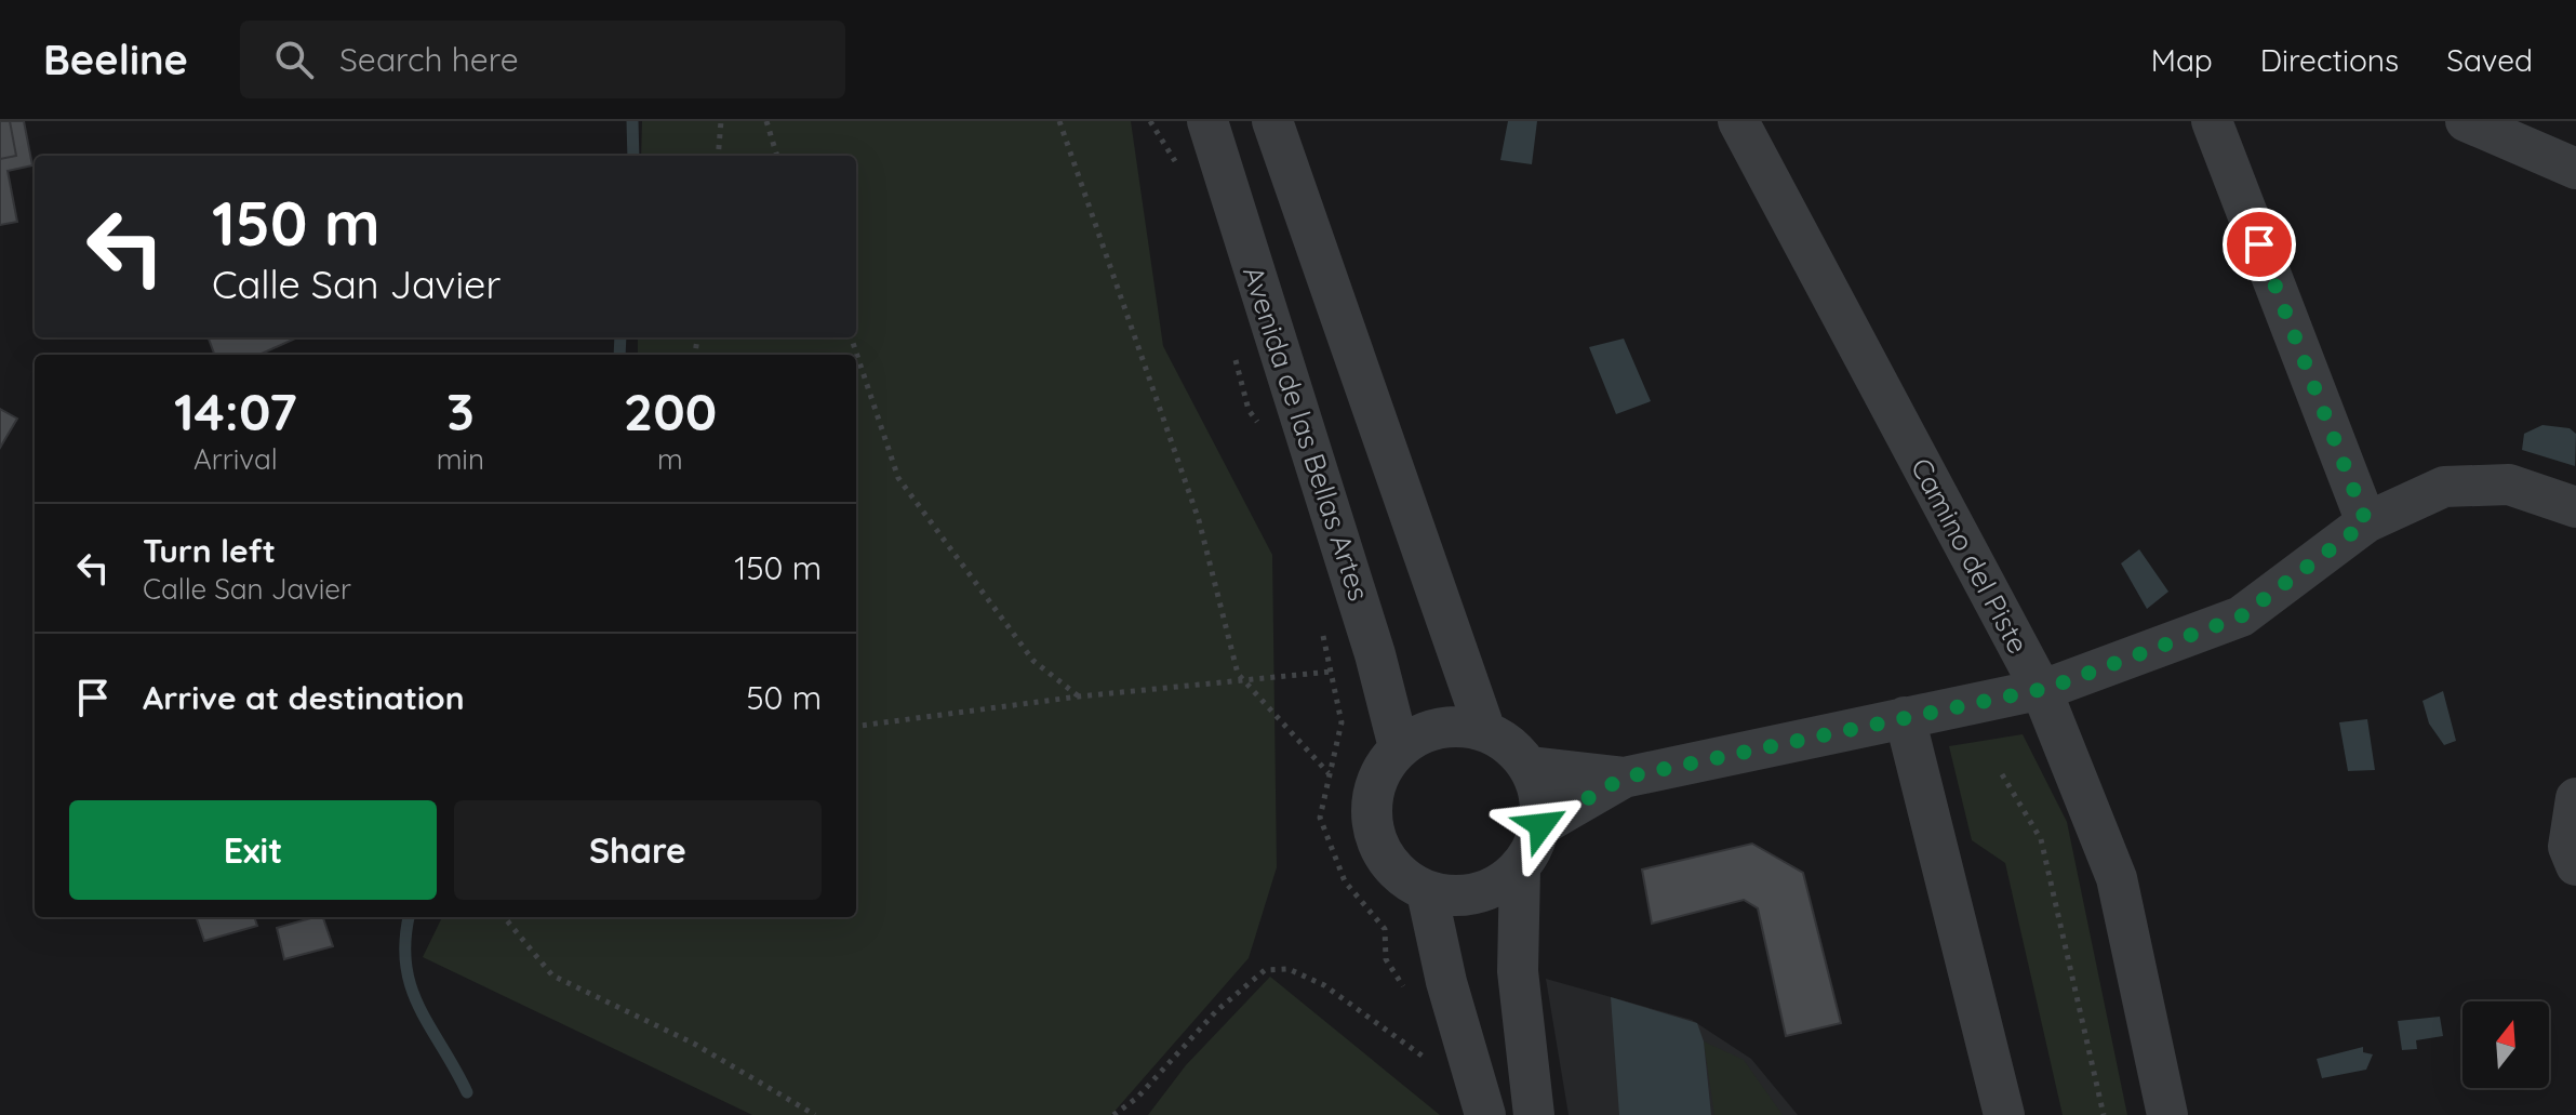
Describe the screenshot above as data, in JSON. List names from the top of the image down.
{
  "streets": {
    "street": ["Avenida de las Bellas Artes", "Camino del Piste"]
  },
  "north": "top",
  "page": {
    "header": "Beeline",
    "search": "Search here",
    "nav": ["Map", "Directions", "Saved"],
    "turn": ["150 m", "Calle San Javier"],
    "eta": [
      "14:07",
      "Arrival",
      "3",
      "min",
      "200",
      "m"
    ],
    "list": [
      {
        "name": "Turn left",
        "note": "Calle San Javier",
        "value": "150 m"
      },
      {
        "name": "Arrive at destination",
        "value": "50 m"
      }
    ],
    "buttons": ["Exit", "Share"]
  }
}
